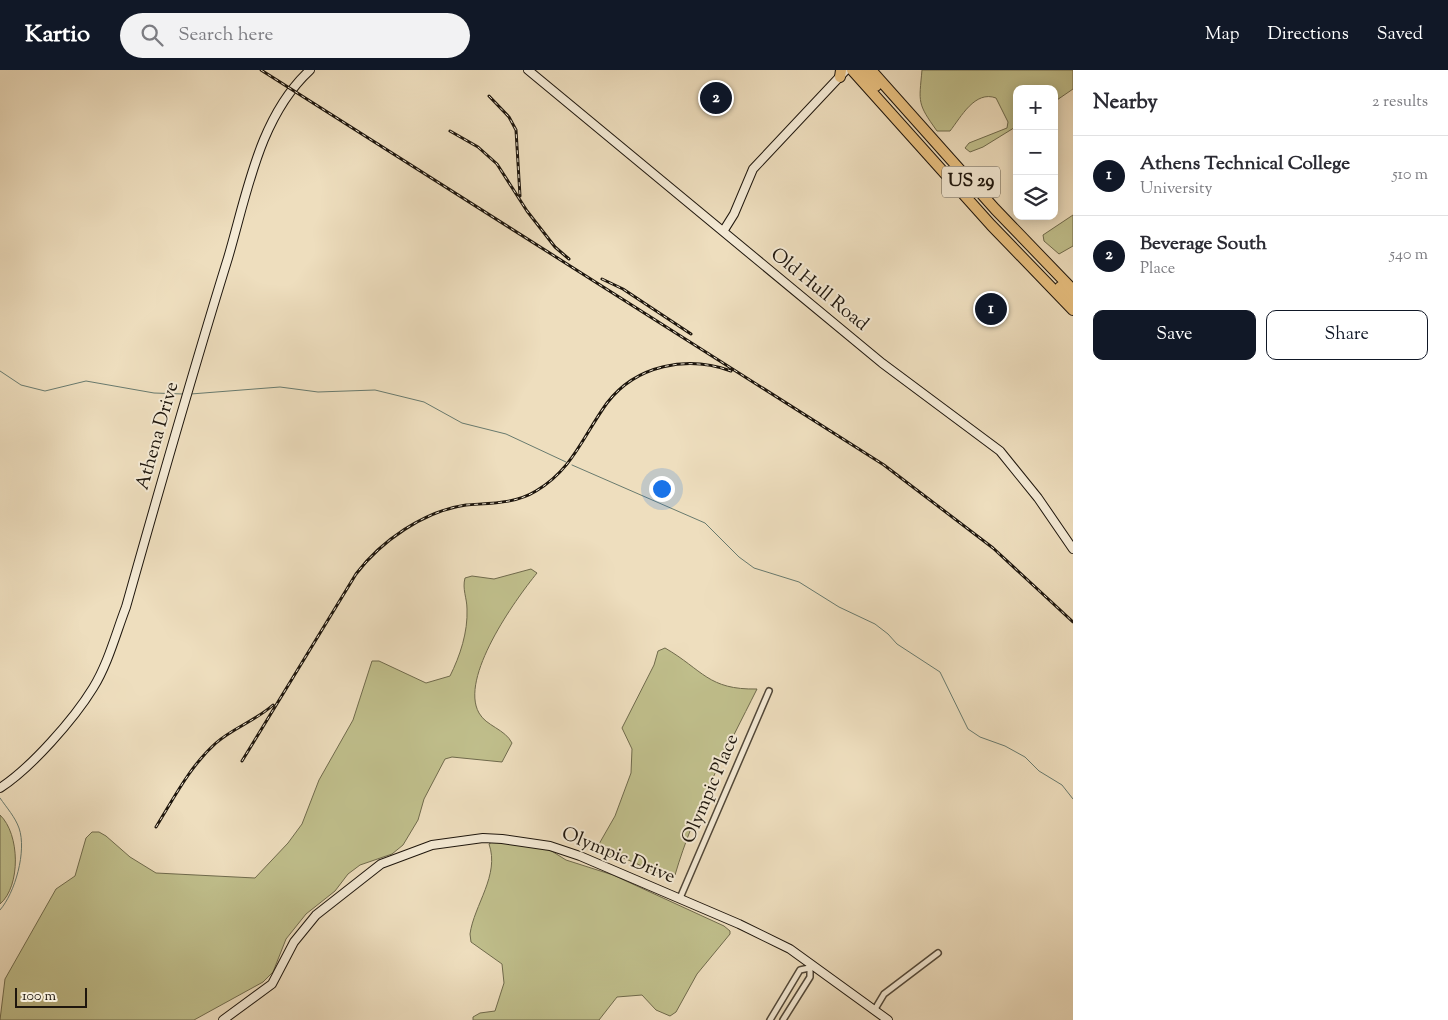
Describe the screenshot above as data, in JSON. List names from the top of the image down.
{
  "streets": {
    "highway": ["US 29"],
    "street": [
      "Old Hull Road",
      "Athena Drive",
      "Olympic Place",
      "Olympic Drive"
    ]
  },
  "crossings": [
    ["Olympic Place", "Olympic Drive"]
  ],
  "scale_bar": "100 m",
  "page": {
    "header": "Kartio",
    "search": "Search here",
    "nav": ["Map", "Directions", "Saved"],
    "heading": ["Nearby", "2 results"],
    "pins": ["2", "1"],
    "map_buttons": ["+", "−"],
    "list": [
      {
        "mark": "1",
        "name": "Athens Technical College",
        "note": "University",
        "value": "510 m"
      },
      {
        "mark": "2",
        "name": "Beverage South",
        "note": "Place",
        "value": "540 m"
      }
    ],
    "buttons": ["Save", "Share"],
    "scale": "100 m"
  }
}
